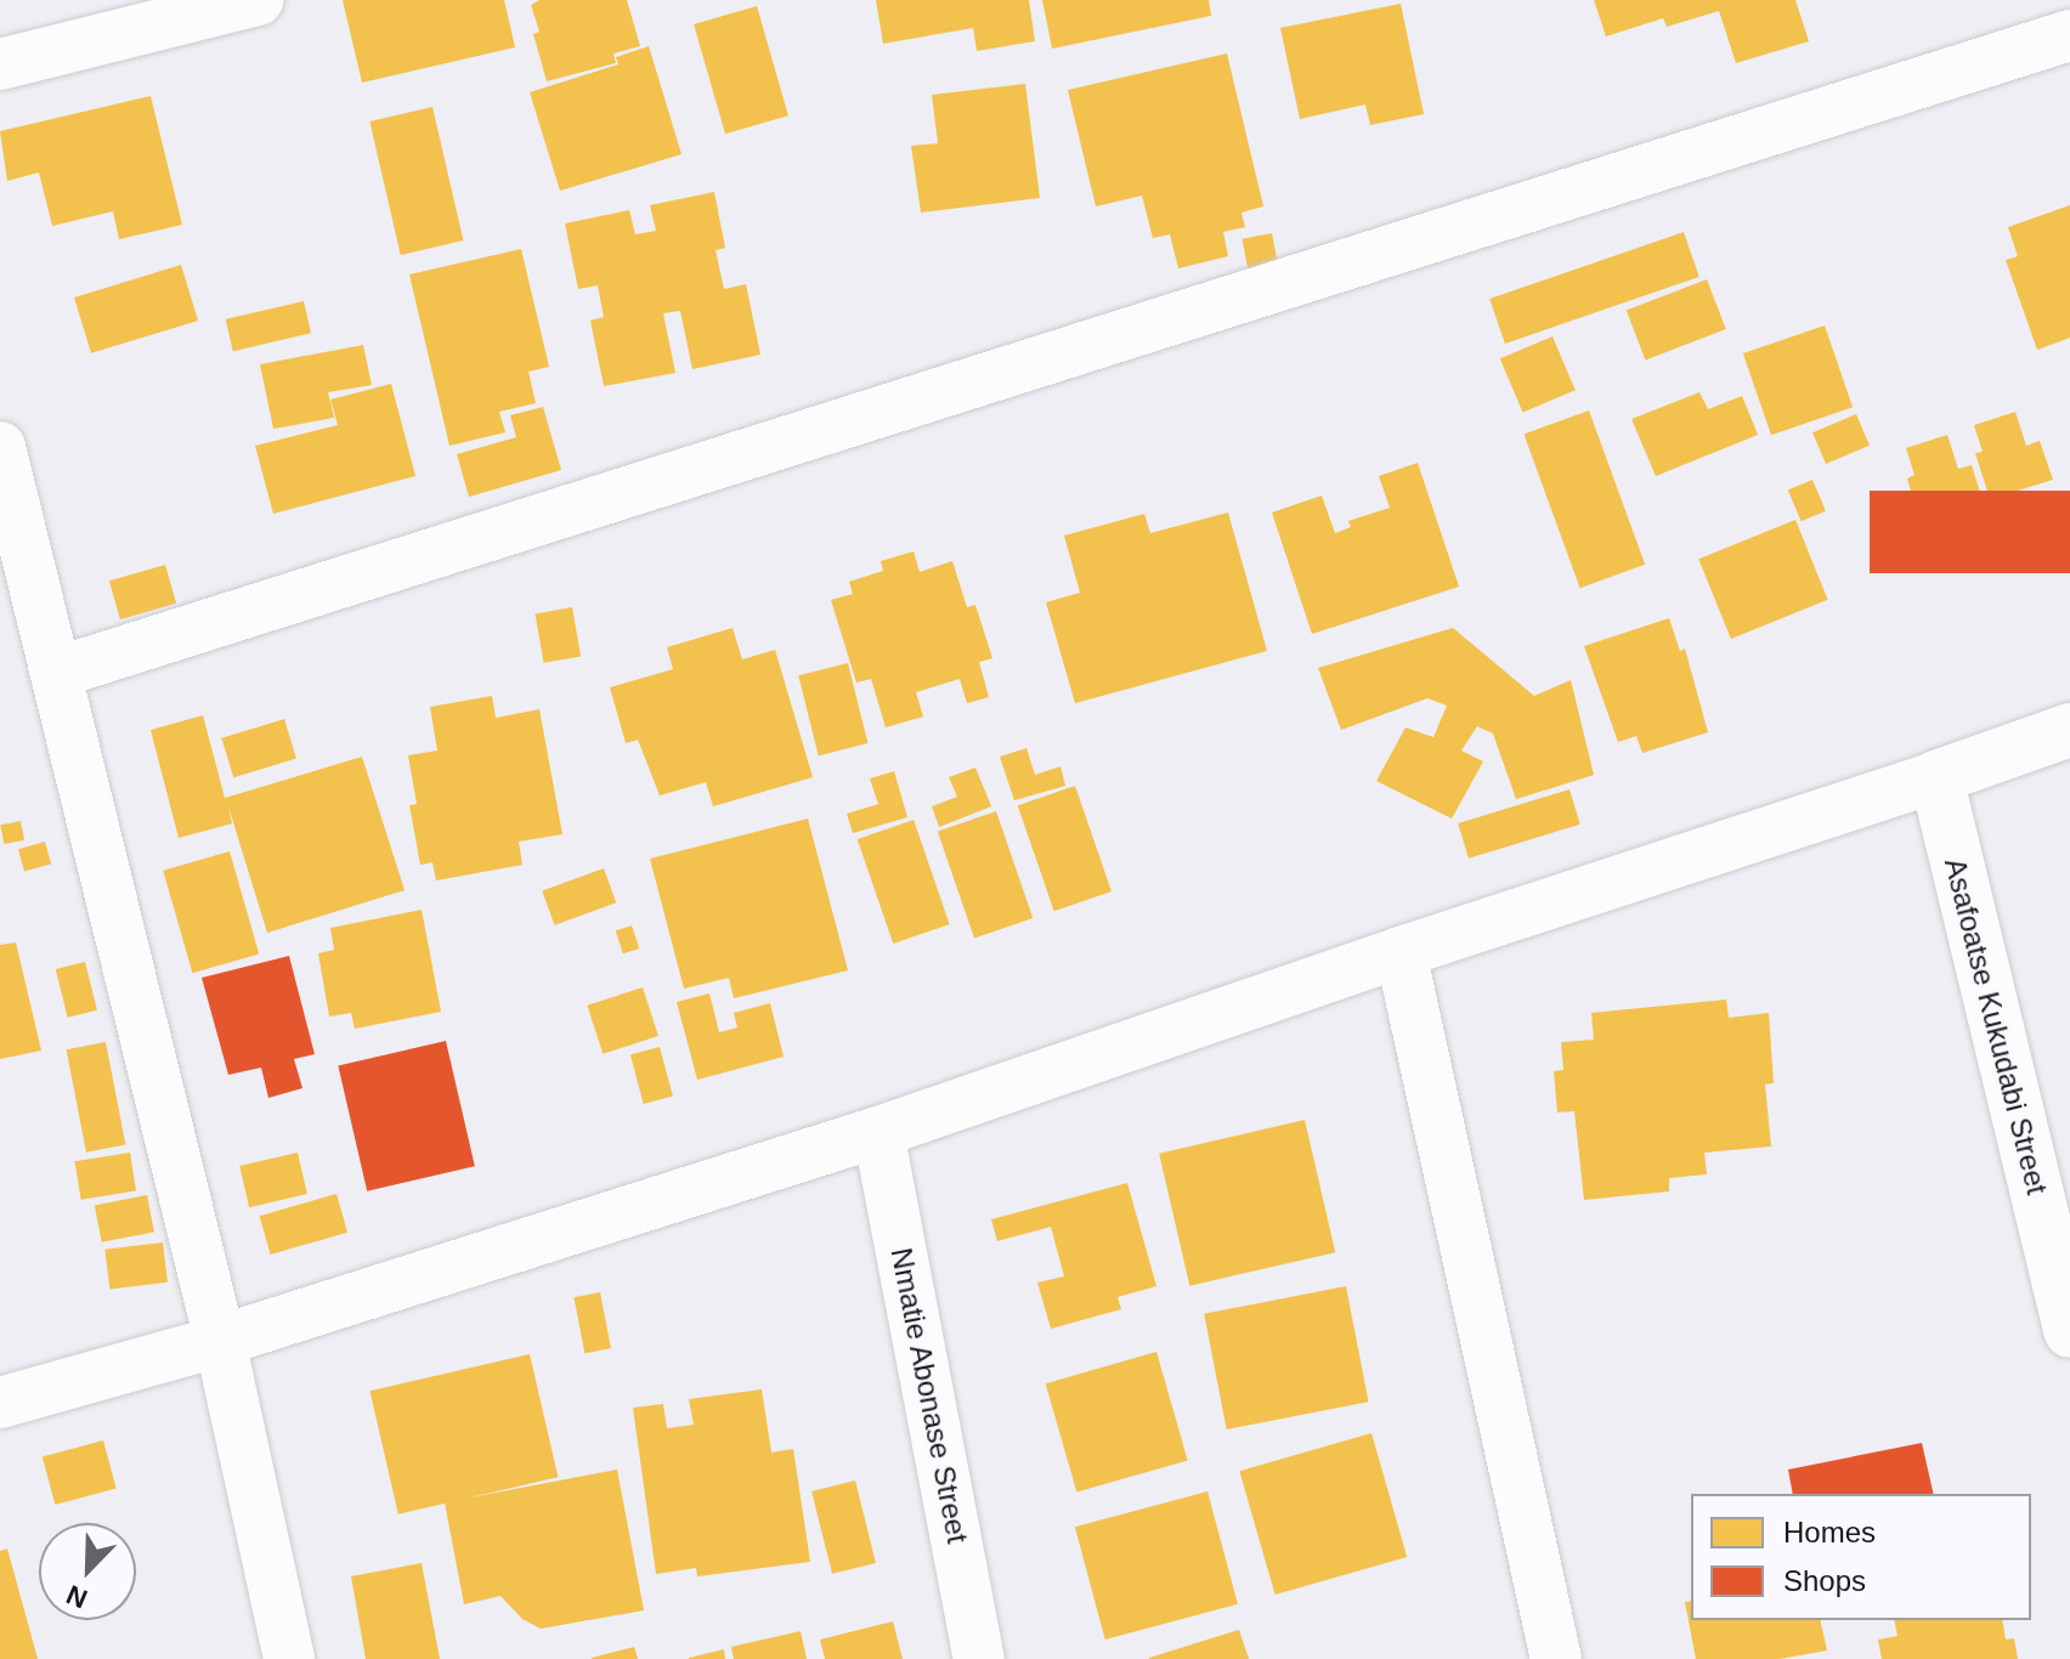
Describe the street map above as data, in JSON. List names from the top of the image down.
{
  "streets": {
    "street": ["Asafoatse Kukudabi Street", "Nmatie Abonase Street"]
  },
  "legend": ["Homes", "Shops"],
  "north": "bottom left"
}
